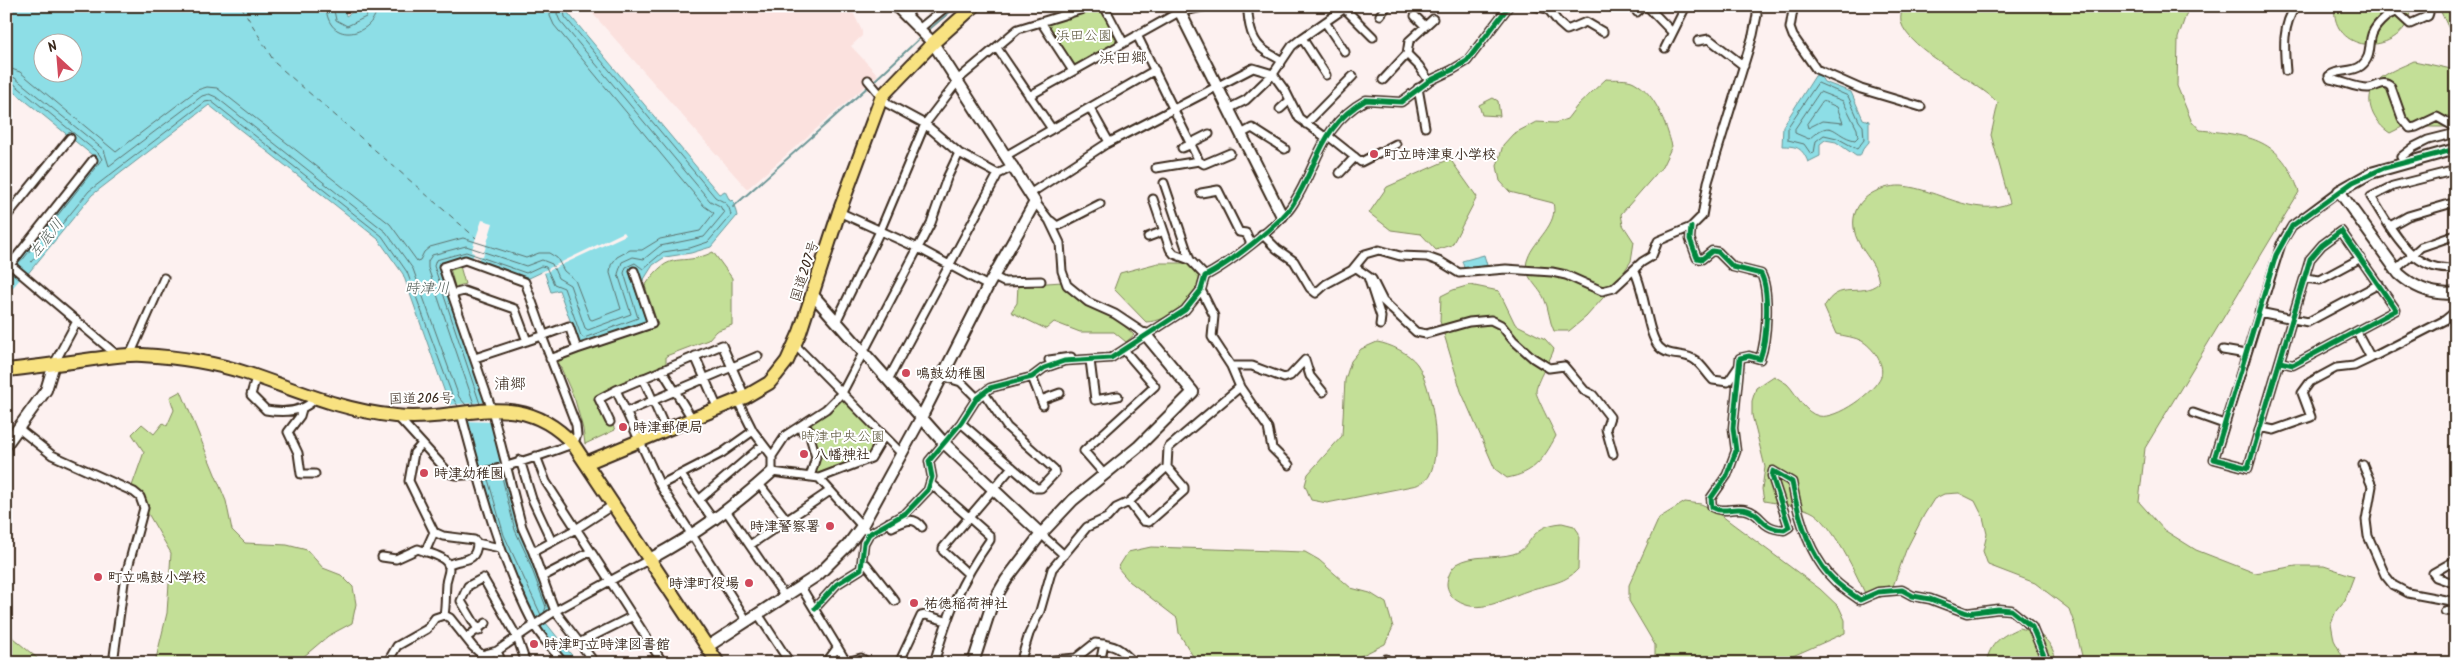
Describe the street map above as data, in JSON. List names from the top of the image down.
{
  "streets": {
    "highway": ["国道207号", "国道206号"]
  },
  "crossings": [
    ["国道207号", "国道206号"]
  ],
  "districts": ["浜田郷", "浦郷"],
  "water": ["左底川", "時津川"],
  "parks": ["浜田公園", "時津中央公園"],
  "places": [
    "町立時津東小学校",
    "鳴鼓幼稚園",
    "時津郵便局",
    "八幡神社",
    "時津幼稚園",
    "時津警察署",
    "町立鳴鼓小学校",
    "時津町役場",
    "祐徳稲荷神社",
    "時津町立時津図書館"
  ],
  "north": "top left"
}
